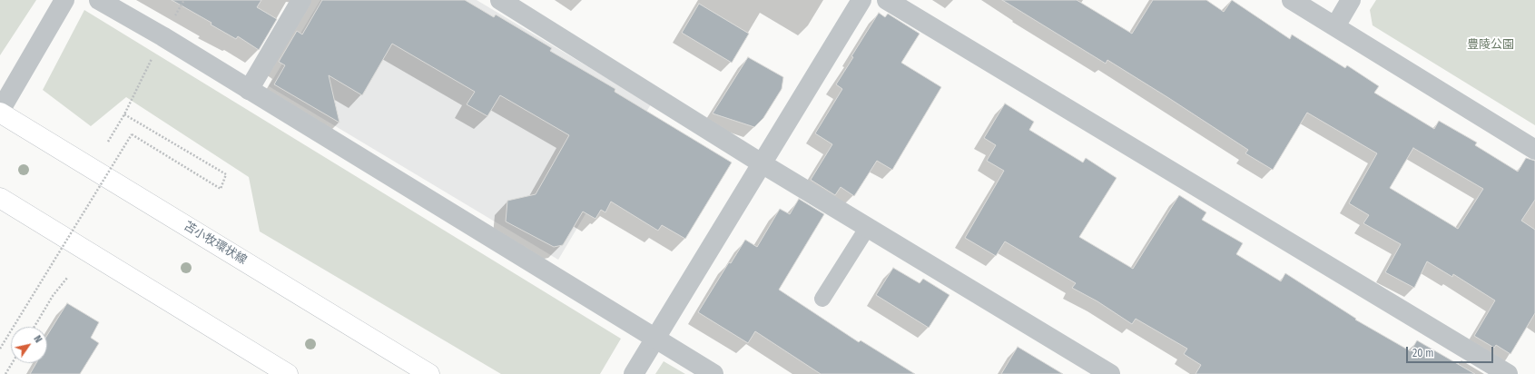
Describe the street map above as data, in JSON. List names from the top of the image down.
{
  "streets": {
    "main road": ["苫小牧環状線"]
  },
  "parks": ["豊陵公園"],
  "scale_bar": "20 m",
  "north": "top right"
}
